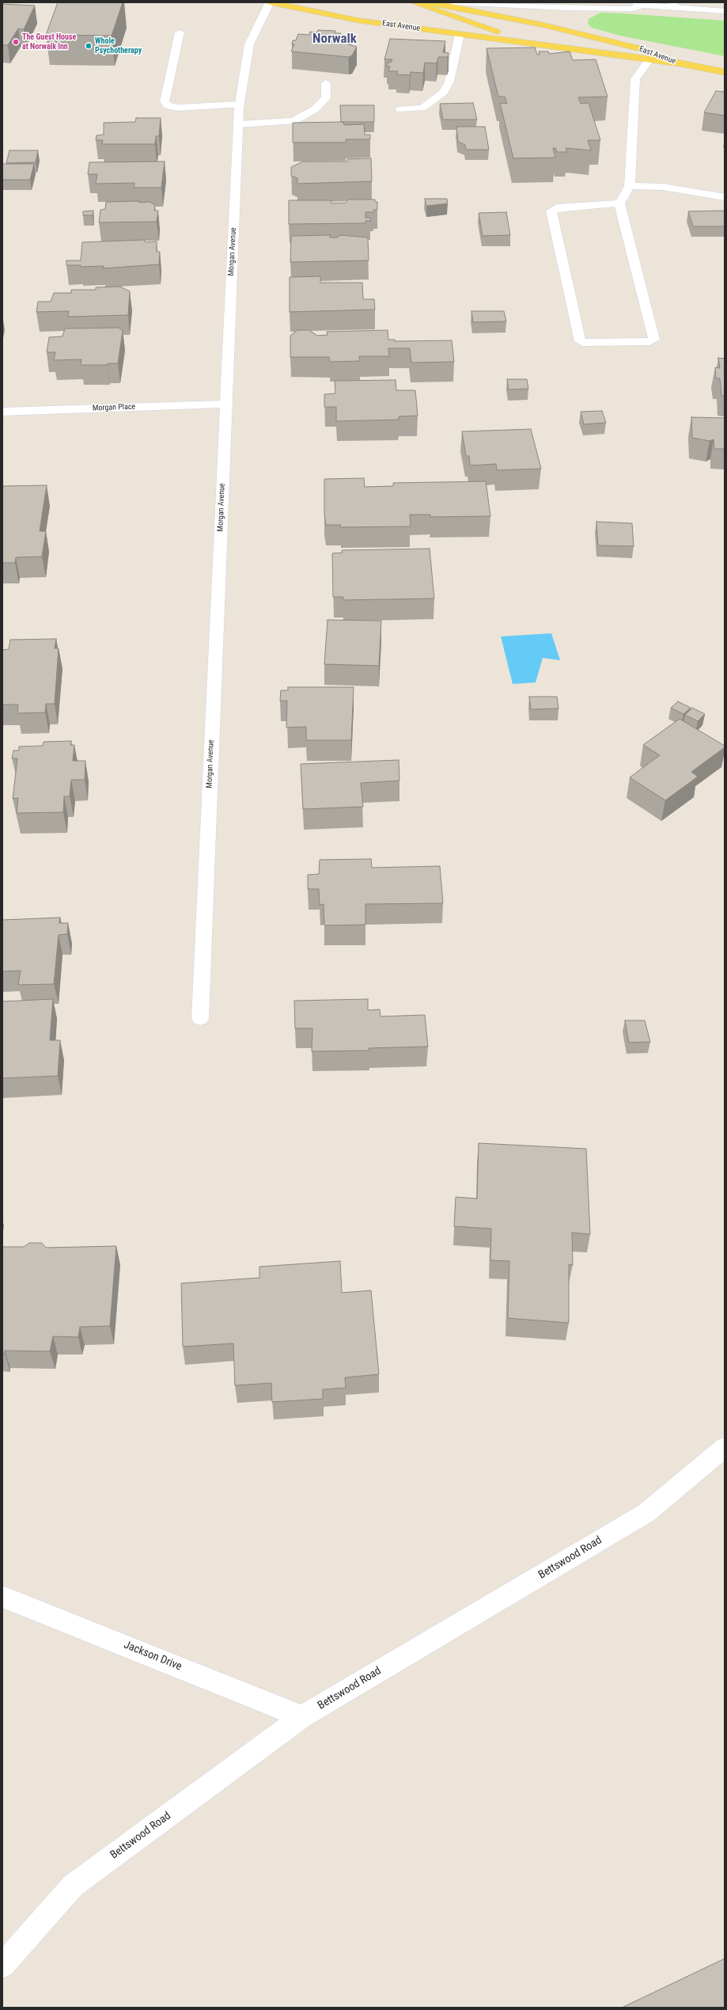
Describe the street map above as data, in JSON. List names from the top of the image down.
{
  "streets": {
    "main road": ["East Avenue"],
    "street": [
      "Morgan Avenue",
      "Morgan Place",
      "Bettswood Road",
      "Jackson Drive"
    ]
  },
  "crossings": [
    ["East Avenue", "Morgan Avenue"],
    ["Morgan Avenue", "Morgan Place"],
    ["Bettswood Road", "Jackson Drive"]
  ],
  "districts": ["Norwalk"],
  "places": ["The Guest House at Norwalk Inn", "Whole Psychotherapy"]
}
